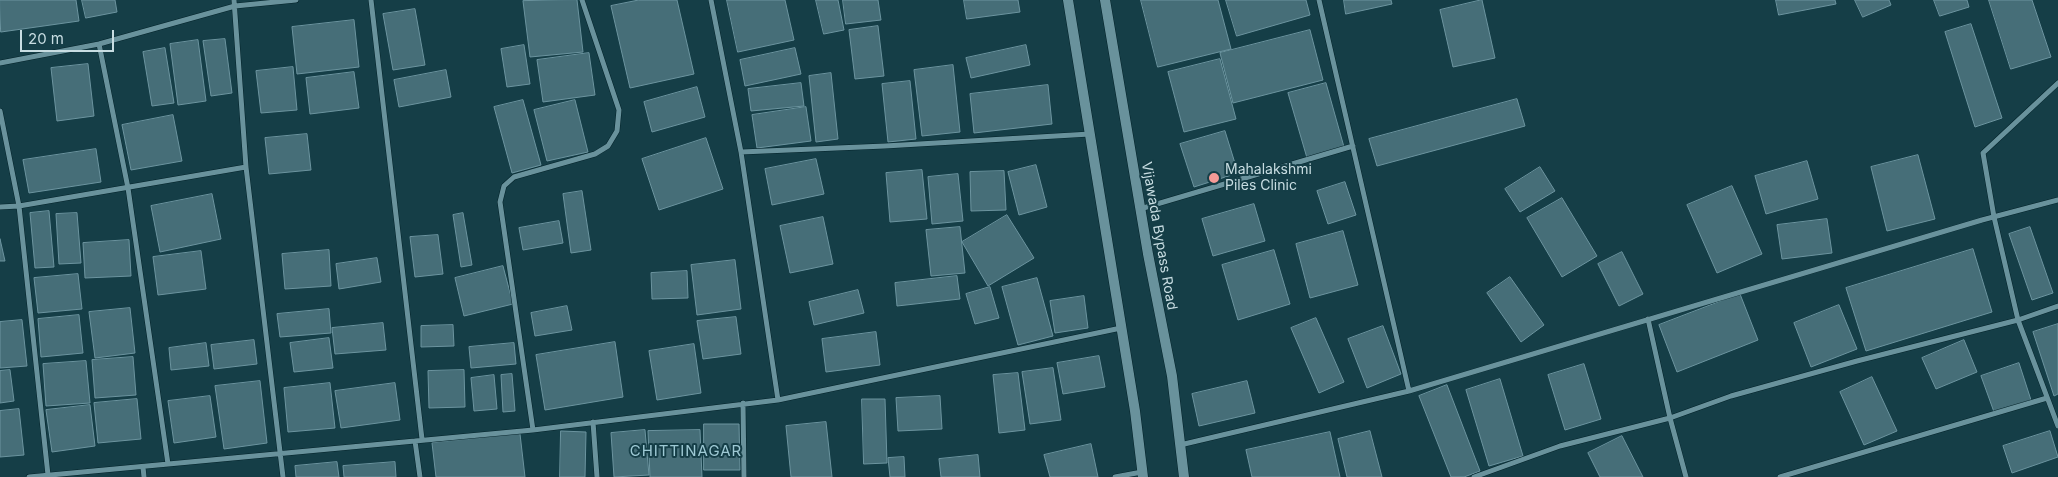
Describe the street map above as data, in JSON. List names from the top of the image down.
{
  "streets": {
    "main road": ["Vijawada Bypass Road"]
  },
  "districts": ["CHITTINAGAR"],
  "places": ["Mahalakshmi Piles Clinic"],
  "scale_bar": "20 m"
}
